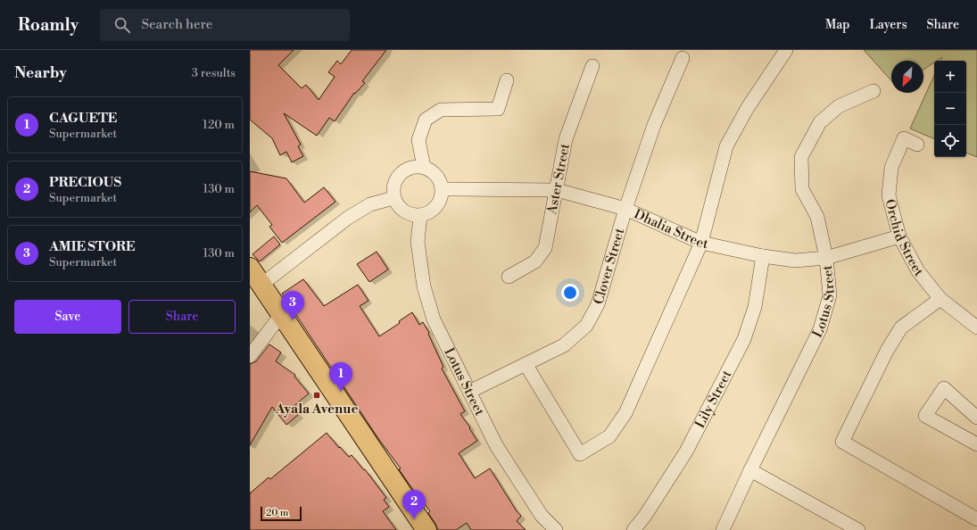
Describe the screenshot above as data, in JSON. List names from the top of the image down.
{
  "streets": {
    "street": [
      "Aster Street",
      "Dhalia Street",
      "Orchid Street",
      "Clover Street",
      "Lotus Street",
      "Lily Street"
    ]
  },
  "crossings": [
    ["Aster Street", "Dhalia Street"],
    ["Dhalia Street", "Orchid Street"],
    ["Dhalia Street", "Clover Street"],
    ["Dhalia Street", "Lotus Street"],
    ["Dhalia Street", "Lily Street"],
    ["Clover Street", "Lotus Street"]
  ],
  "places": {
    "transit": ["Ayala Avenue"]
  },
  "scale_bar": "20 m",
  "north": "bottom left",
  "page": {
    "header": "Roamly",
    "search": "Search here",
    "nav": ["Map", "Layers", "Share"],
    "heading": ["Nearby", "3 results"],
    "map_buttons": ["+", "−"],
    "list": [
      {
        "mark": "1",
        "name": "CAGUETE",
        "note": "Supermarket",
        "value": "120 m"
      },
      {
        "mark": "2",
        "name": "PRECIOUS",
        "note": "Supermarket",
        "value": "130 m"
      },
      {
        "mark": "3",
        "name": "AMIE STORE",
        "note": "Supermarket",
        "value": "130 m"
      }
    ],
    "buttons": ["Save", "Share"],
    "pins": ["3", "1", "2"],
    "scale": "20 m"
  }
}
